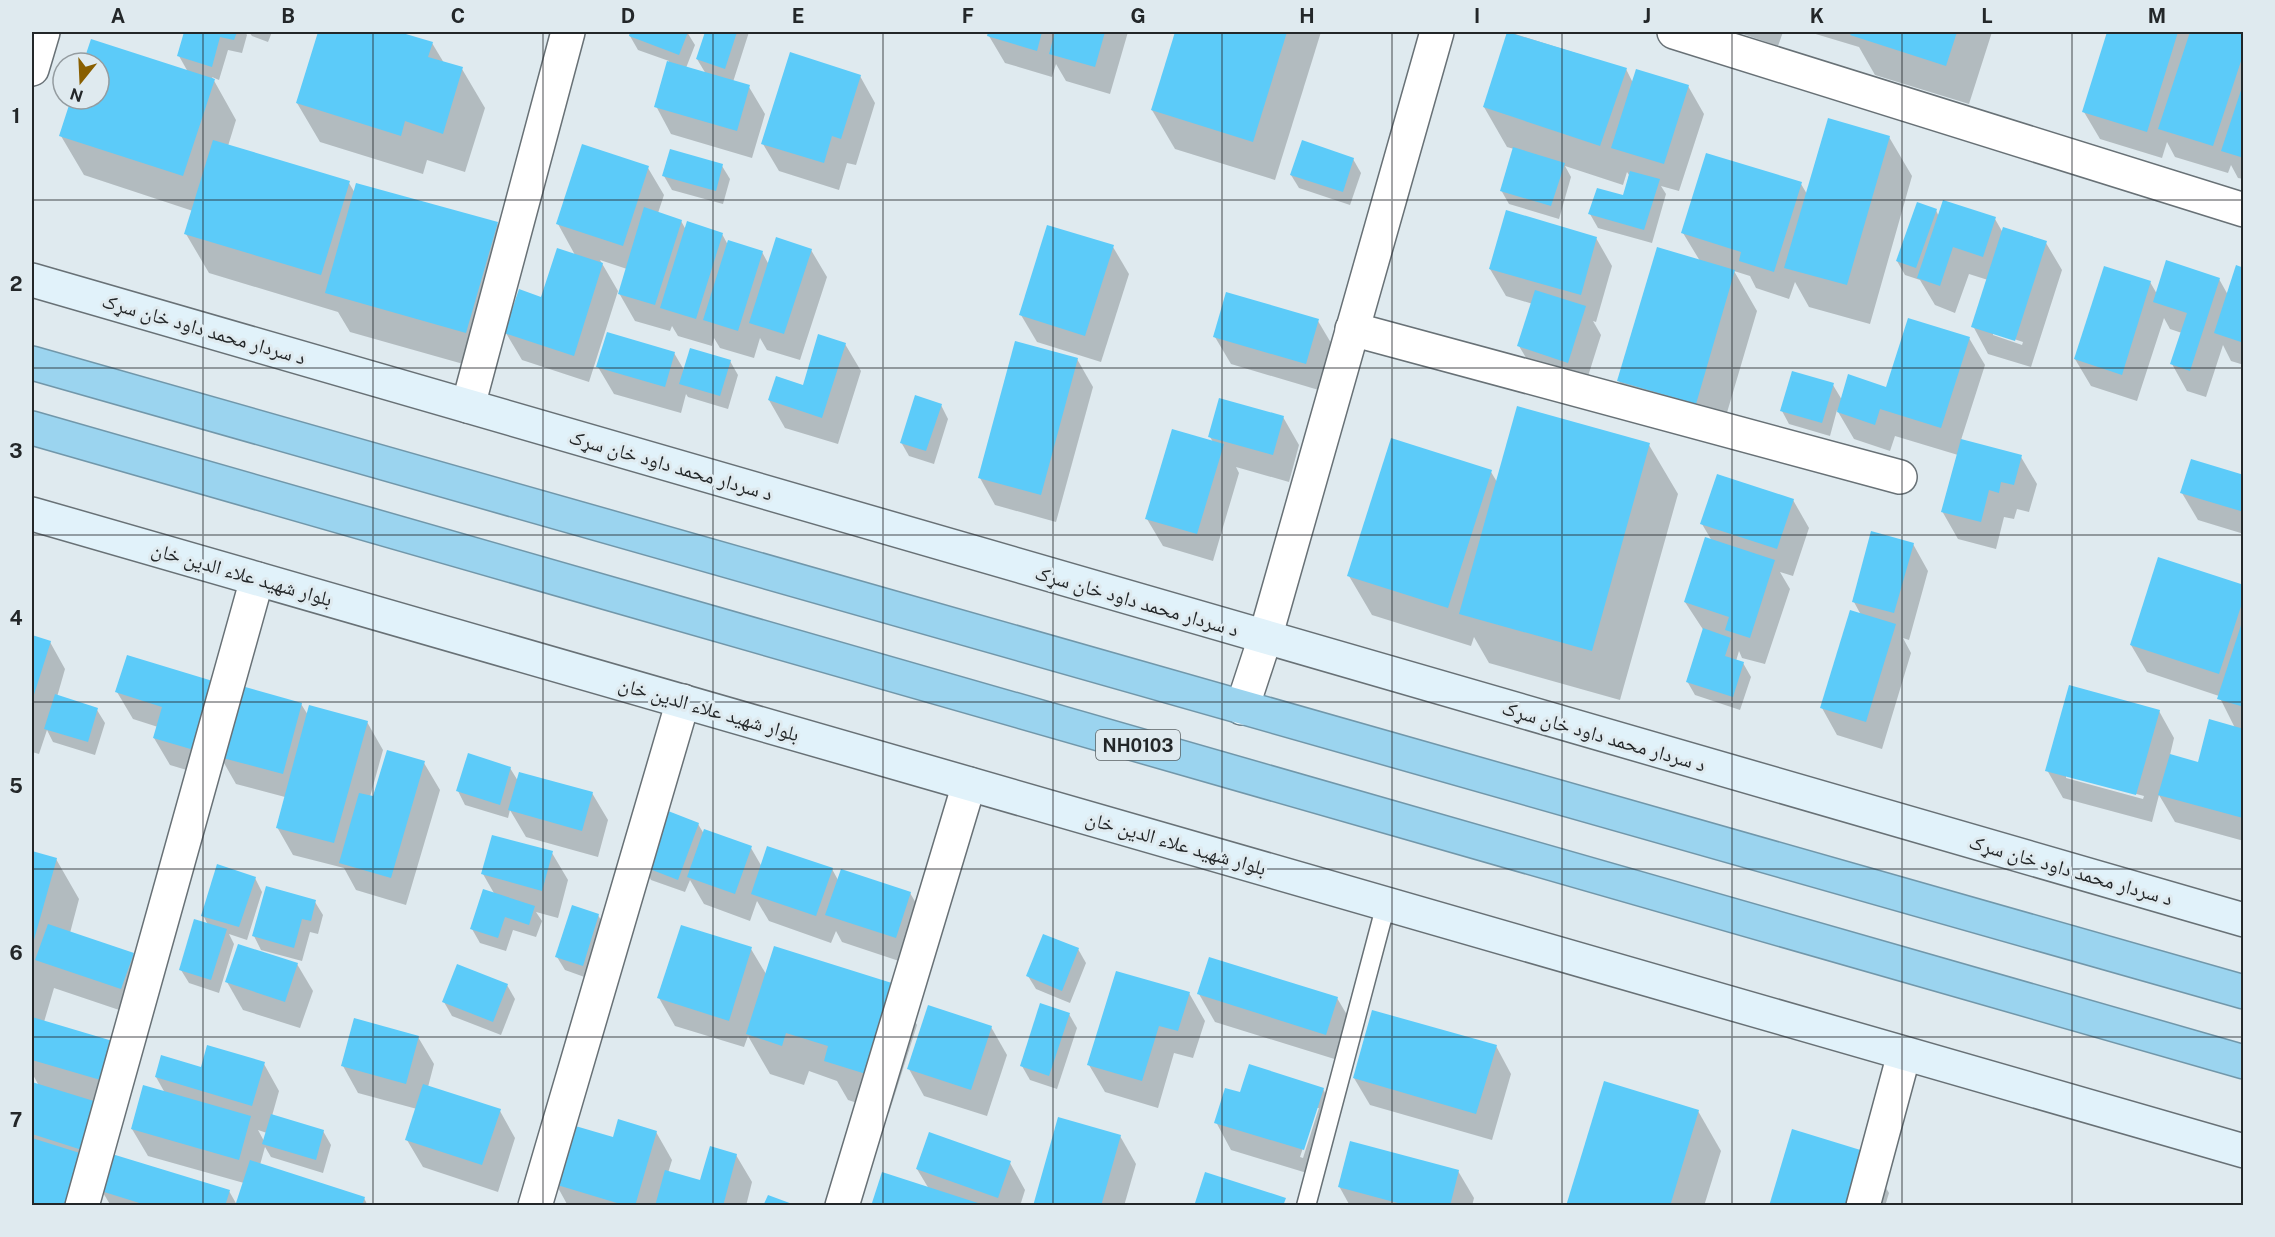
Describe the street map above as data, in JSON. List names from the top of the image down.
{
  "streets": {
    "highway": ["NH0103"],
    "street": ["د سردار محمد داود خان سړک", "بلوار شهید علاء الدین خان"]
  },
  "north": "bottom",
  "grid": {
    "columns": [
      "A",
      "B",
      "C",
      "D",
      "E",
      "F",
      "G",
      "H",
      "I",
      "J",
      "K",
      "L",
      "M"
    ],
    "rows": [
      "1",
      "2",
      "3",
      "4",
      "5",
      "6",
      "7"
    ]
  }
}
